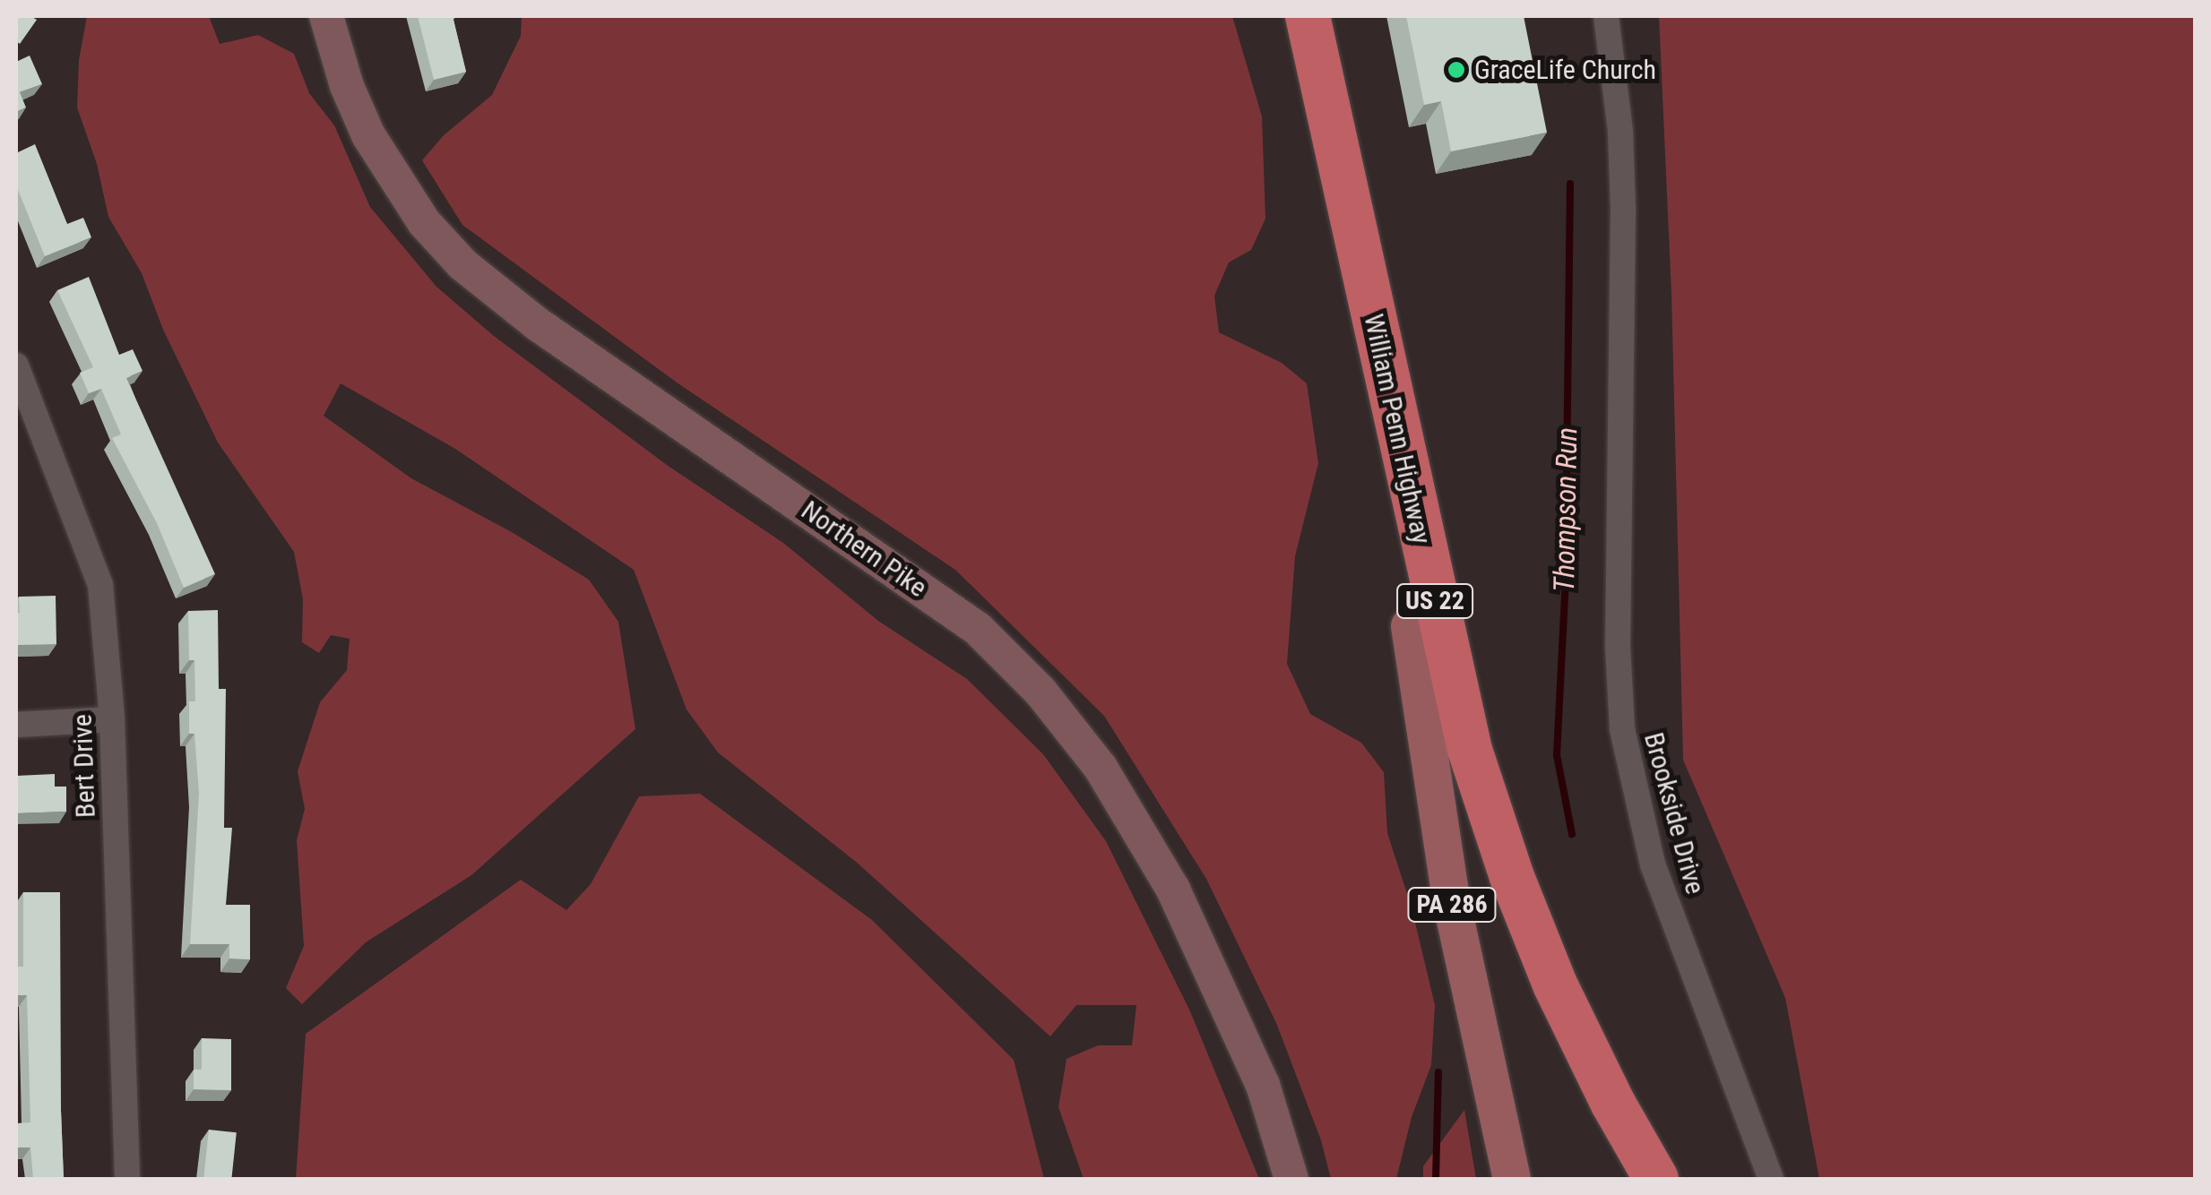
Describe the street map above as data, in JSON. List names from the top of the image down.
{
  "streets": {
    "highway": ["William Penn Highway", "US 22"],
    "main road": ["Northern Pike", "PA 286"],
    "street": ["Bert Drive", "Brookside Drive"]
  },
  "crossings": [
    ["William Penn Highway", "PA 286"]
  ],
  "water": ["Thompson Run"],
  "places": ["GraceLife Church"]
}
